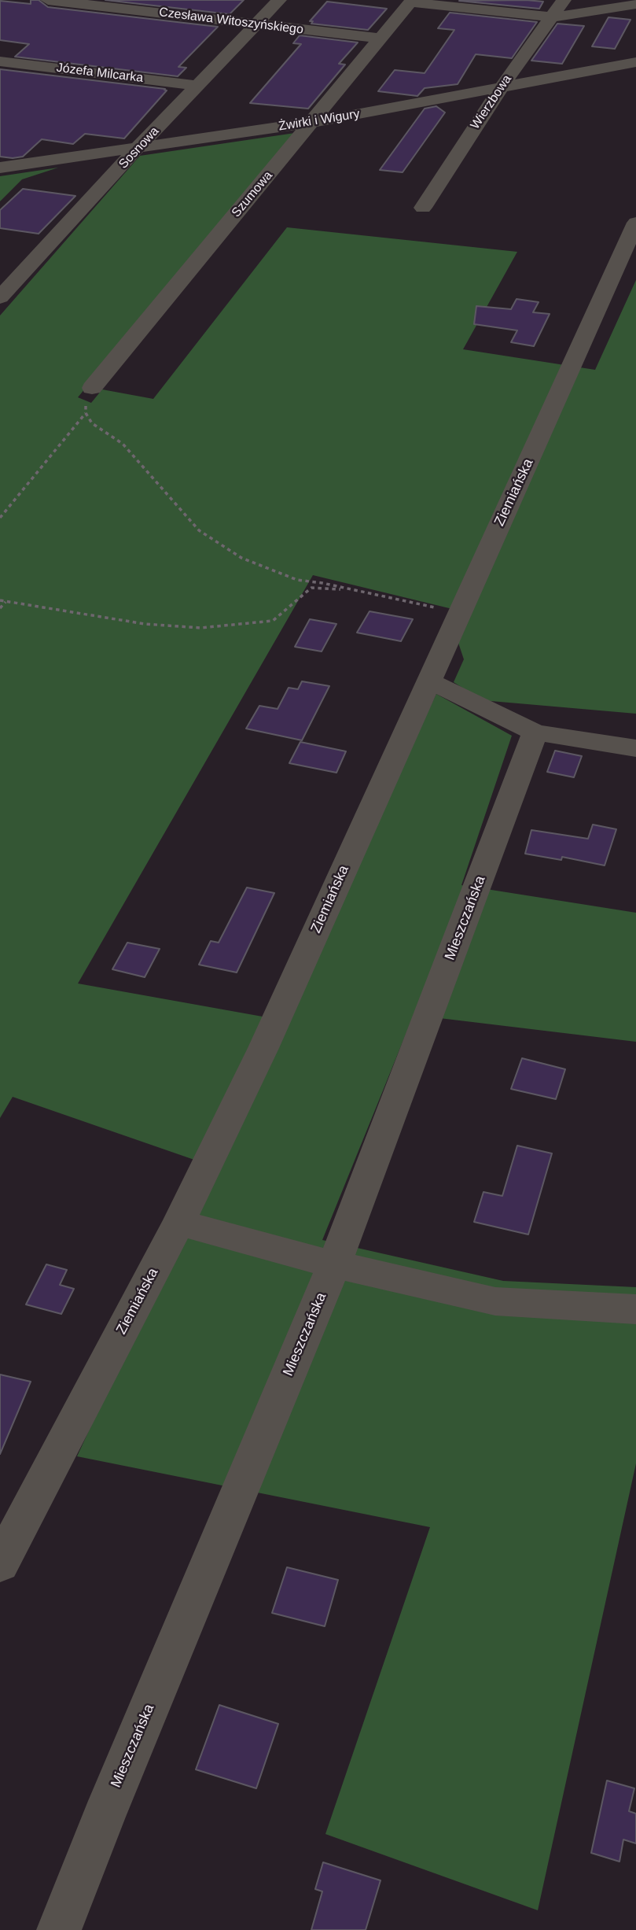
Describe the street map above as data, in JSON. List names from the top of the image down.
{
  "streets": {
    "street": [
      "Czesława Witoszyńskiego",
      "Józefa Milcarka",
      "Wierzbowa",
      "Żwirki i Wigury",
      "Sosnowa",
      "Szumowa",
      "Ziemiańska",
      "Mieszczańska"
    ]
  },
  "crossings": [
    ["Czesława Witoszyńskiego", "Sosnowa"],
    ["Czesława Witoszyńskiego", "Szumowa"],
    ["Józefa Milcarka", "Sosnowa"],
    ["Wierzbowa", "Żwirki i Wigury"],
    ["Żwirki i Wigury", "Sosnowa"],
    ["Żwirki i Wigury", "Szumowa"]
  ]
}
